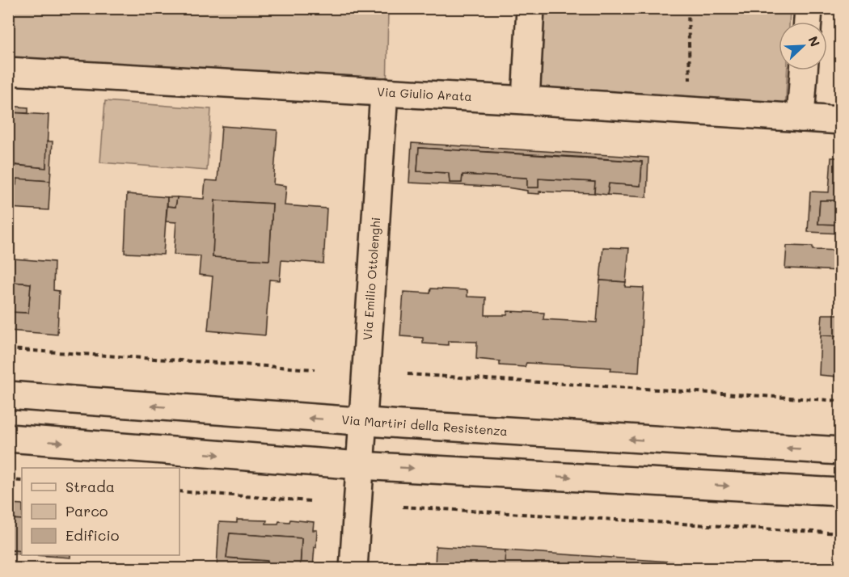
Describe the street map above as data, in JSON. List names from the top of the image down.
{
  "streets": {
    "street": ["Via Giulio Arata", "Via Emilio Ottolenghi", "Via Martiri della Resistenza"]
  },
  "crossings": [
    ["Via Giulio Arata", "Via Emilio Ottolenghi"],
    ["Via Emilio Ottolenghi", "Via Martiri della Resistenza"]
  ],
  "legend": ["Strada", "Parco", "Edificio"],
  "north": "top right"
}
